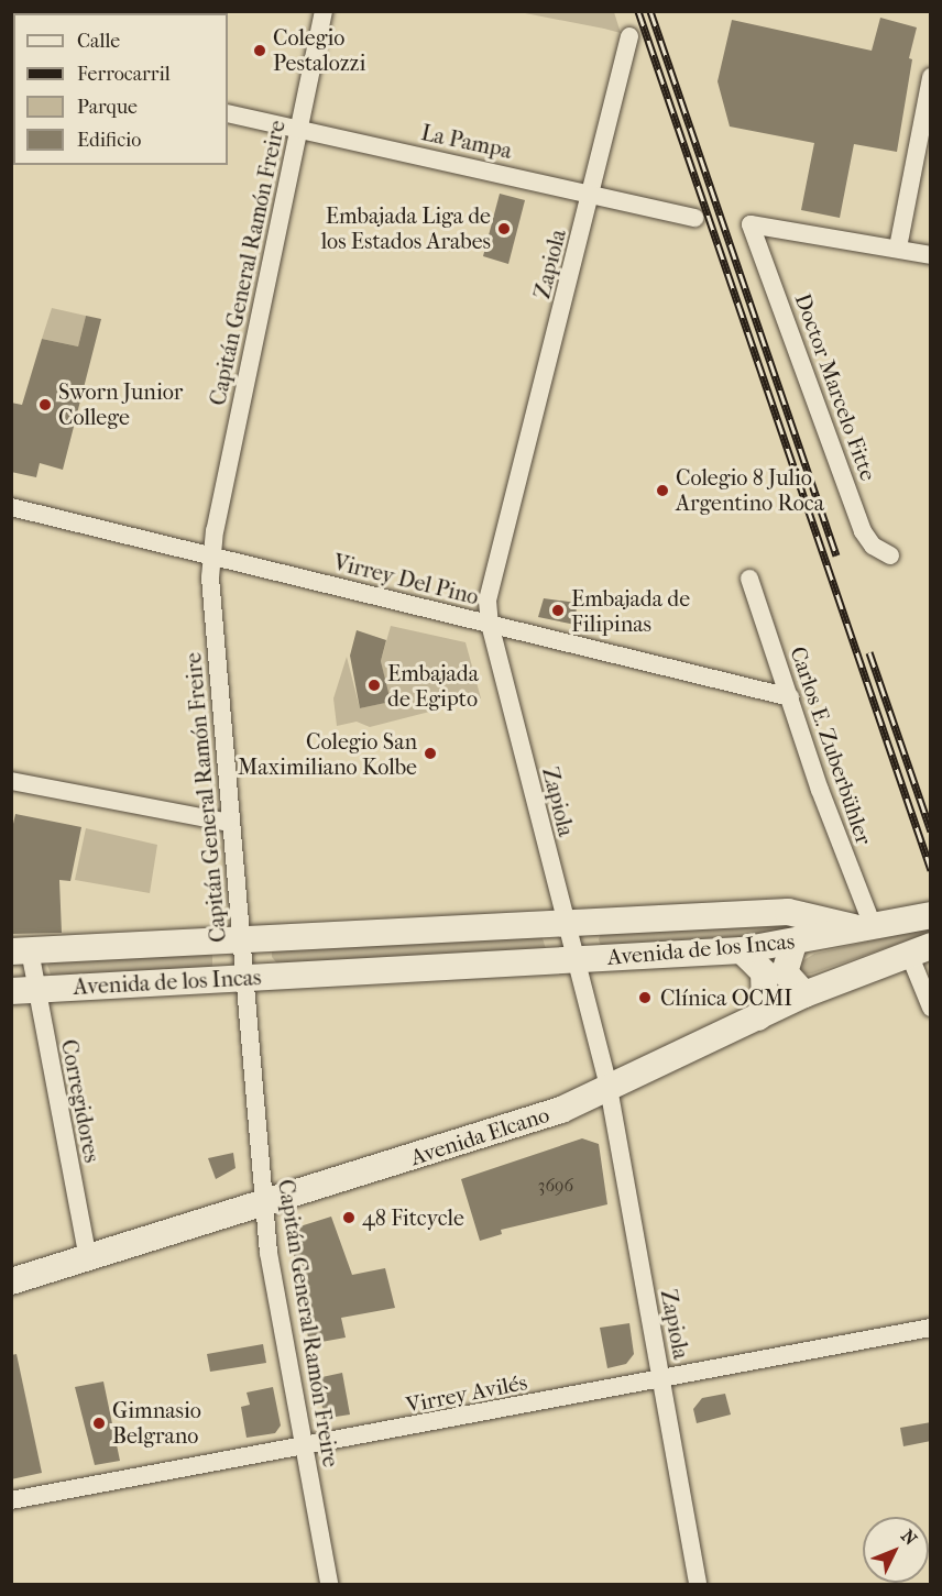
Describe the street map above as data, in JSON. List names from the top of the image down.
{
  "streets": {
    "main road": ["Avenida de los Incas", "Avenida Elcano"],
    "street": [
      "La Pampa",
      "Capitán General Ramón Freire",
      "Zapiola",
      "Doctor Marcelo Fitte",
      "Virrey Del Pino",
      "Carlos E. Zuberbühler",
      "Corregidores",
      "Virrey Avilés"
    ]
  },
  "crossings": [
    ["La Pampa", "Capitán General Ramón Freire"],
    ["La Pampa", "Zapiola"],
    ["Capitán General Ramón Freire", "Virrey Del Pino"],
    ["Capitán General Ramón Freire", "Avenida de los Incas"],
    ["Capitán General Ramón Freire", "Avenida Elcano"],
    ["Capitán General Ramón Freire", "Virrey Avilés"],
    ["Zapiola", "Virrey Del Pino"],
    ["Zapiola", "Avenida de los Incas"],
    ["Zapiola", "Avenida Elcano"],
    ["Zapiola", "Virrey Avilés"],
    ["Virrey Del Pino", "Carlos E. Zuberbühler"],
    ["Carlos E. Zuberbühler", "Avenida de los Incas"],
    ["Avenida de los Incas", "Corregidores"],
    ["Corregidores", "Avenida Elcano"]
  ],
  "places": [
    "Colegio Pestalozzi",
    "Embajada Liga de los Estados Arabes",
    "Sworn Junior College",
    "Colegio 8 Julio Argentino Roca",
    "Embajada de Filipinas",
    "Embajada de Egipto",
    "Colegio San Maximiliano Kolbe",
    "Clínica OCMI",
    "48 Fitcycle",
    "Gimnasio Belgrano"
  ],
  "house_numbers": ["3696"],
  "legend": [
    "Calle",
    "Ferrocarril",
    "Parque",
    "Edificio"
  ],
  "north": "top right"
}
